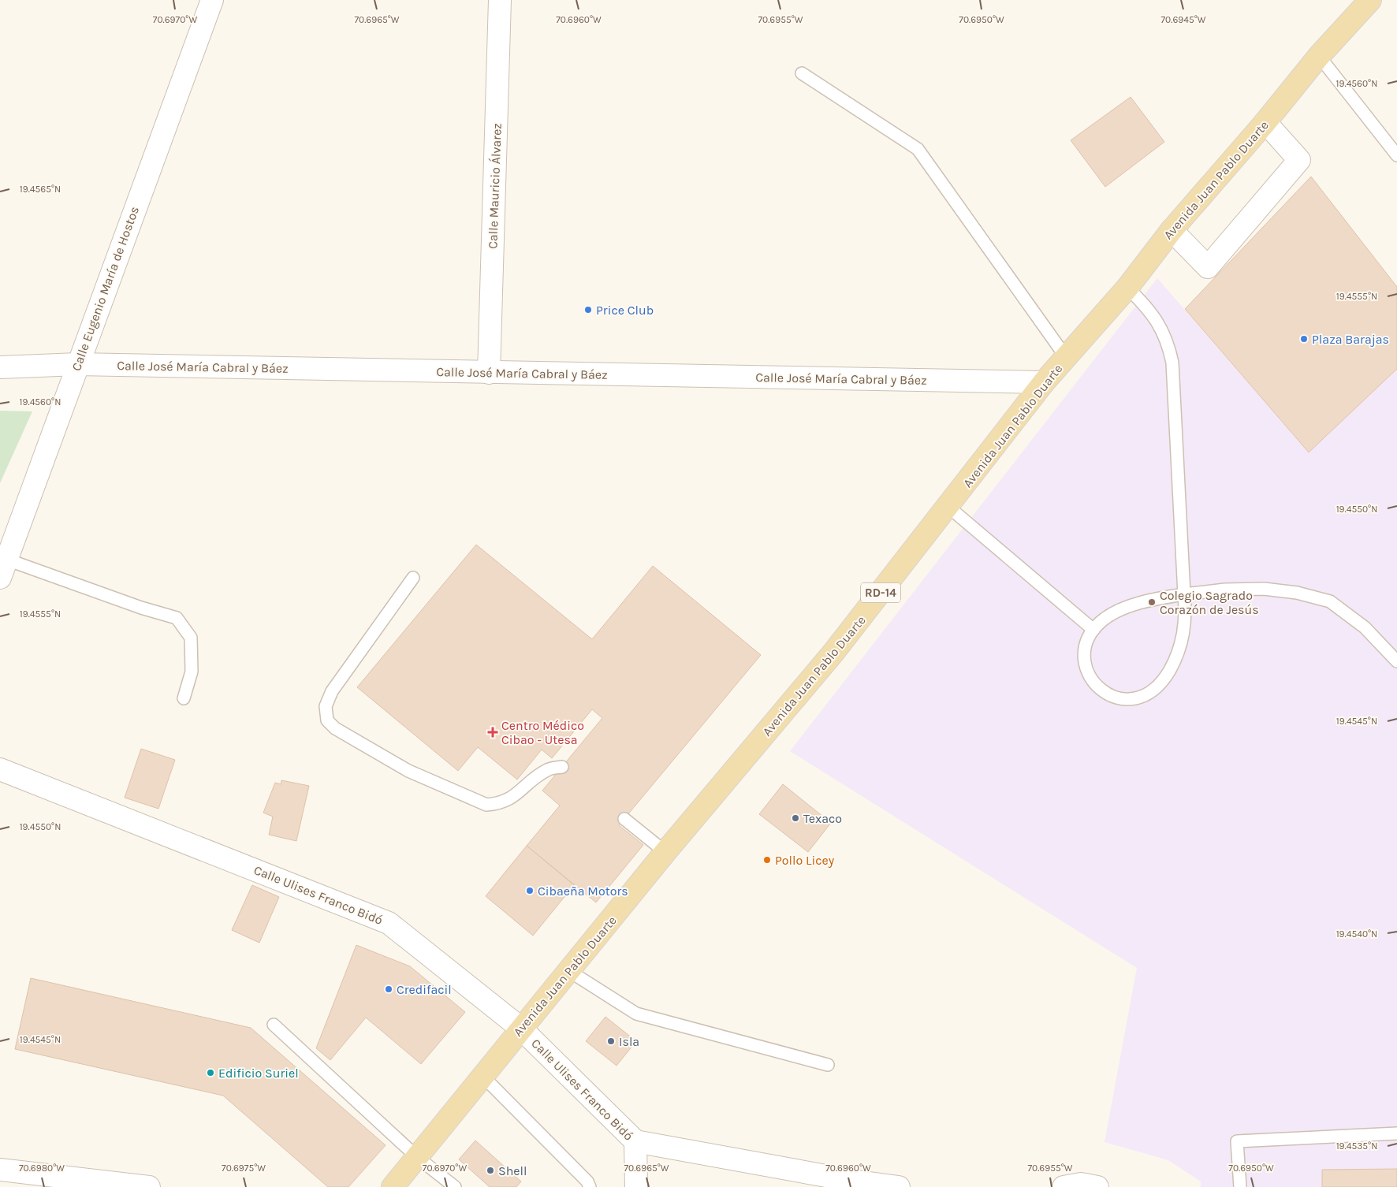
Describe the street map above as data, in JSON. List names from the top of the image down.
{
  "streets": {
    "main road": ["Avenida Juan Pablo Duarte", "RD-14"],
    "street": [
      "Calle Mauricio Álvarez",
      "Calle Eugenio María de Hostos",
      "Calle José María Cabral y Báez",
      "Calle Ulises Franco Bidó"
    ]
  },
  "crossings": [
    ["Avenida Juan Pablo Duarte", "Calle José María Cabral y Báez"],
    ["Avenida Juan Pablo Duarte", "Calle Ulises Franco Bidó"],
    ["Calle Mauricio Álvarez", "Calle José María Cabral y Báez"],
    ["Calle Eugenio María de Hostos", "Calle José María Cabral y Báez"]
  ],
  "places": {
    "other": [
      "Price Club",
      "Plaza Barajas",
      "Colegio Sagrado Corazón de Jesús",
      "Texaco",
      "Pollo Licey",
      "Cibaeña Motors",
      "Credifacil",
      "Isla",
      "Edificio Suriel",
      "Shell"
    ],
    "health": ["Centro Médico Cibao - Utesa"]
  },
  "coordinates": [
    "70.6970°W",
    "70.6965°W",
    "70.6960°W",
    "70.6955°W",
    "70.6950°W",
    "70.6945°W",
    "19.4560°N",
    "19.4565°N",
    "19.4555°N",
    "19.4550°N",
    "19.4545°N",
    "19.4540°N",
    "19.4535°N",
    "70.6980°W",
    "70.6975°W"
  ]
}
